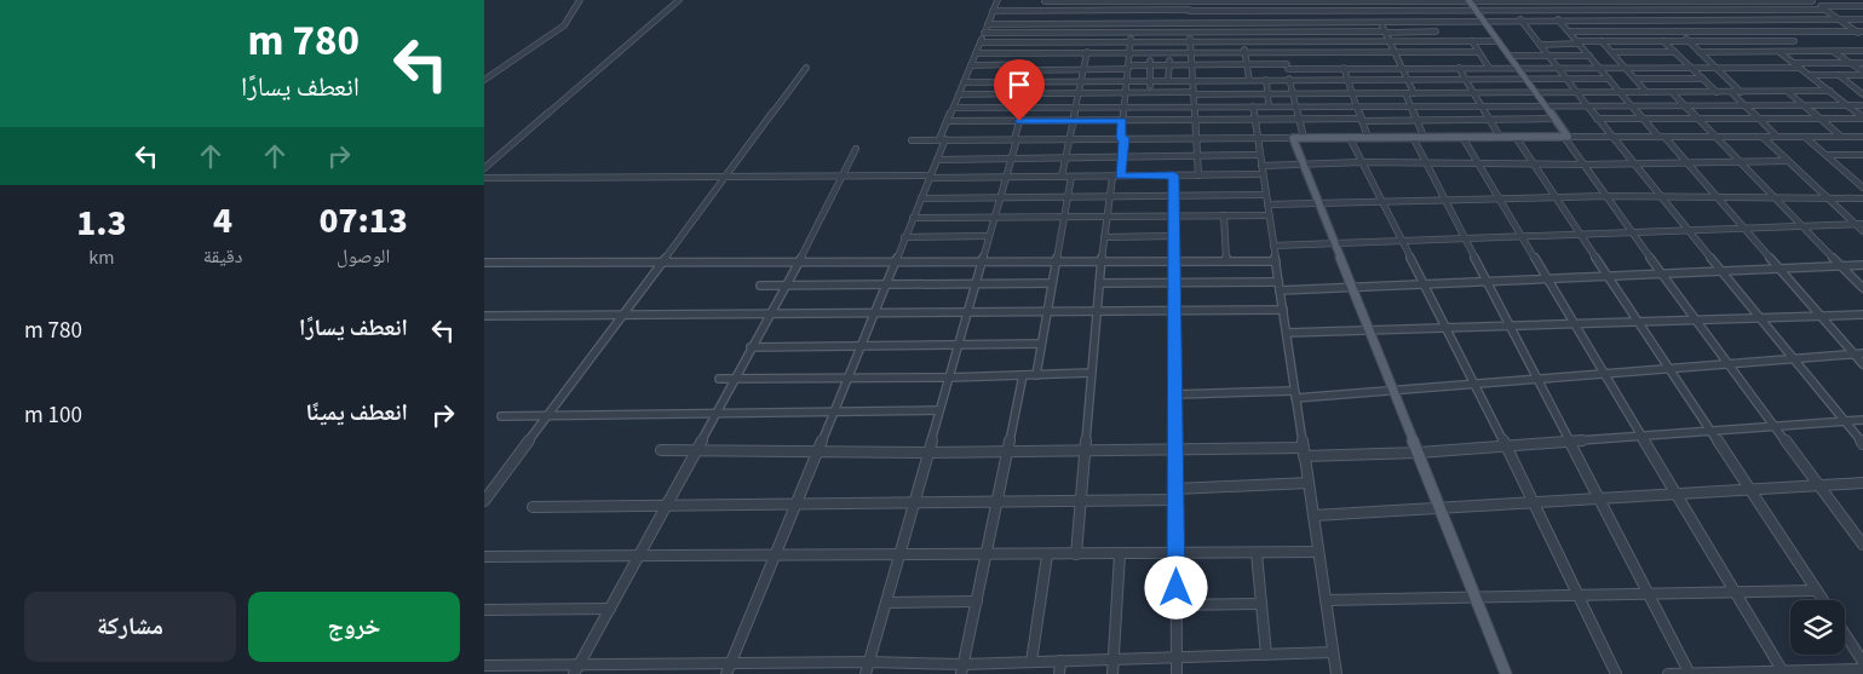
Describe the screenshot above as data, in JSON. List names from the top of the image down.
{
  "page": {
    "turn": ["780 m", "انعطف يسارًا"],
    "eta": [
      "07:13",
      "الوصول",
      "4",
      "دقيقة",
      "1.3",
      "km"
    ],
    "list": [
      {
        "name": "انعطف يسارًا",
        "value": "780 m"
      },
      {
        "name": "انعطف يمينًا",
        "value": "100 m"
      }
    ],
    "buttons": ["خروج", "مشاركة"]
  }
}
